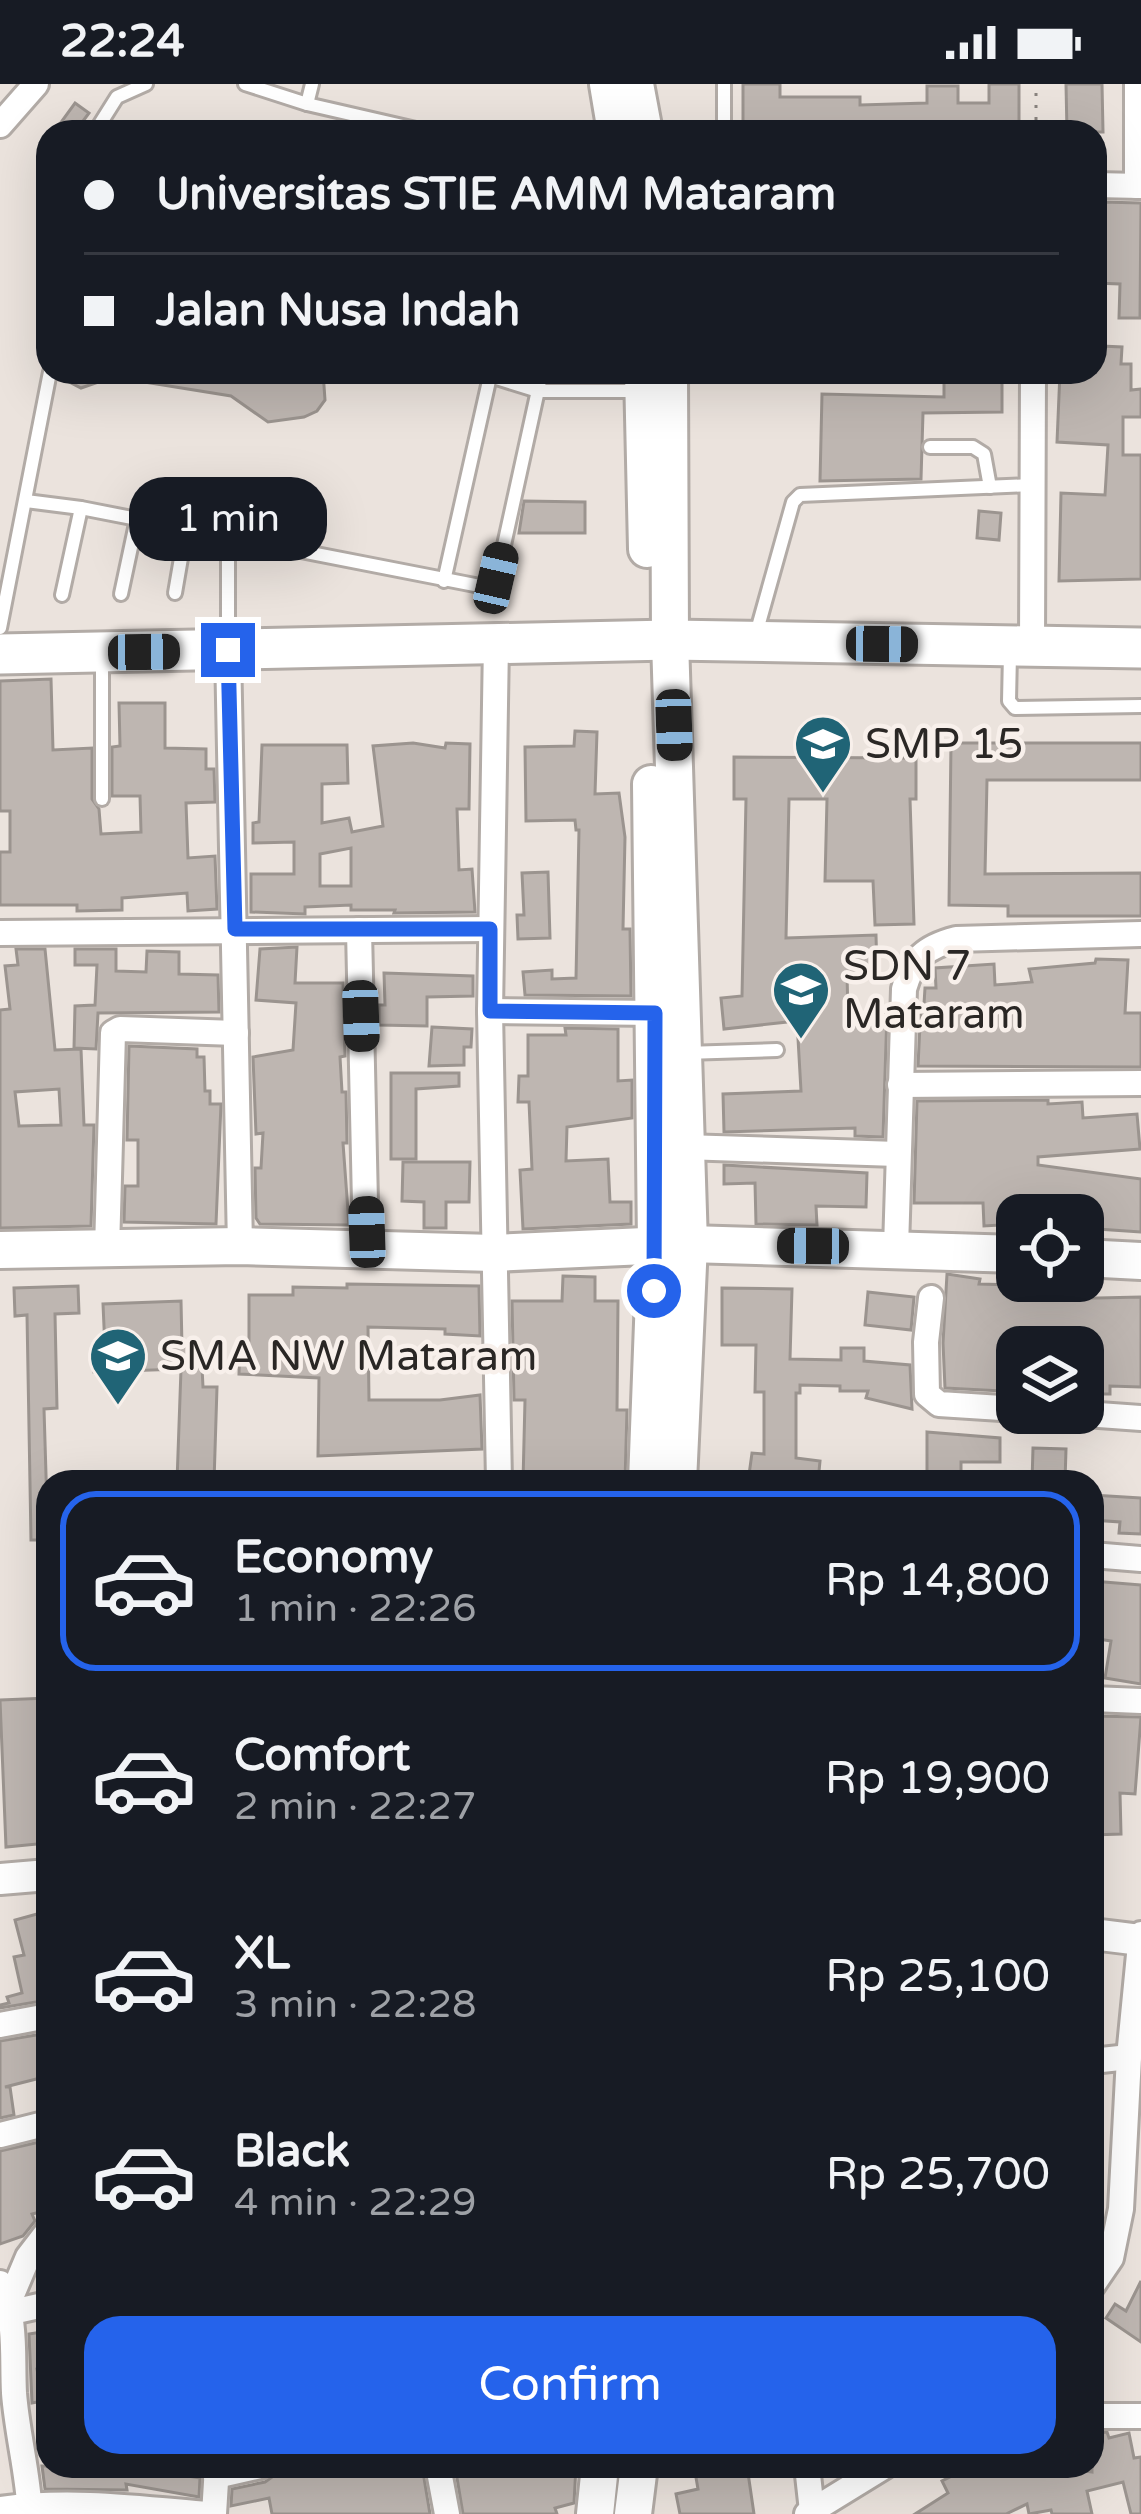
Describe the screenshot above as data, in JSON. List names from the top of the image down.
{
  "places": {
    "school or university": ["SMP 15", "SDN 7 Mataram", "SMA NW Mataram"]
  },
  "page": {
    "status": "22:24",
    "banner": ["Universitas STIE AMM Mataram", "Jalan Nusa Indah"],
    "bubble": "1 min",
    "list": [
      {
        "name": "Economy",
        "note": "1 min · 22:26",
        "value": "Rp 14,800"
      },
      {
        "name": "Comfort",
        "note": "2 min · 22:27",
        "value": "Rp 19,900"
      },
      {
        "name": "XL",
        "note": "3 min · 22:28",
        "value": "Rp 25,100"
      },
      {
        "name": "Black",
        "note": "4 min · 22:29",
        "value": "Rp 25,700"
      }
    ],
    "buttons": "Confirm"
  }
}
